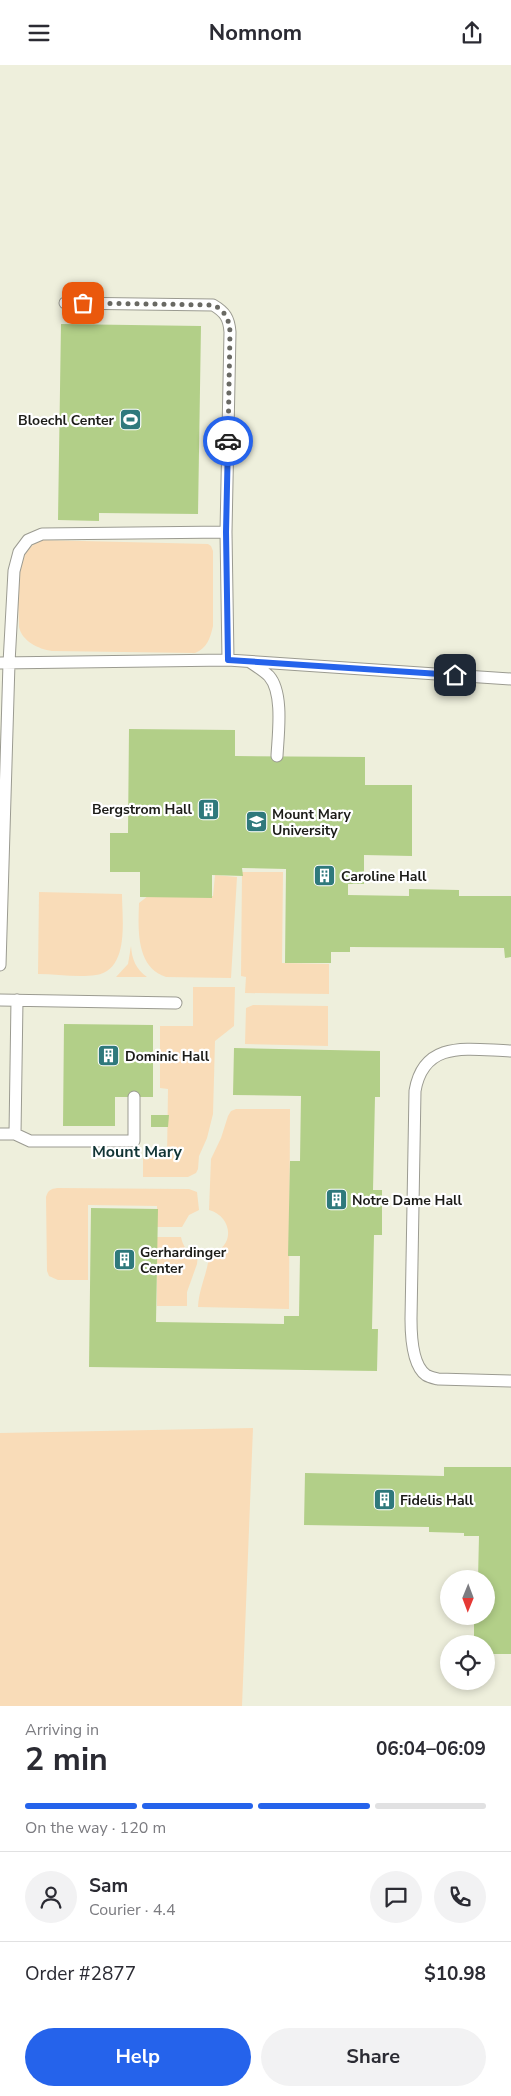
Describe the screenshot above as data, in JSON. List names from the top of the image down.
{
  "districts": ["Mount Mary"],
  "places": {
    "sports": ["Bloechl Center"],
    "building": [
      "Bergstrom Hall",
      "Caroline Hall",
      "Dominic Hall",
      "Notre Dame Hall",
      "Gerhardinger Center",
      "Fidelis Hall"
    ],
    "school or university": ["Mount Mary University"]
  },
  "north": "bottom",
  "page": {
    "header": "Nomnom",
    "heading": ["2 min", "Arriving in", "06:04–06:09"],
    "panel": [
      "Sam",
      "Courier · 4.4",
      "Order #2877",
      "$10.98"
    ],
    "bar": "On the way · 120 m",
    "buttons": ["Help", "Share"]
  }
}
